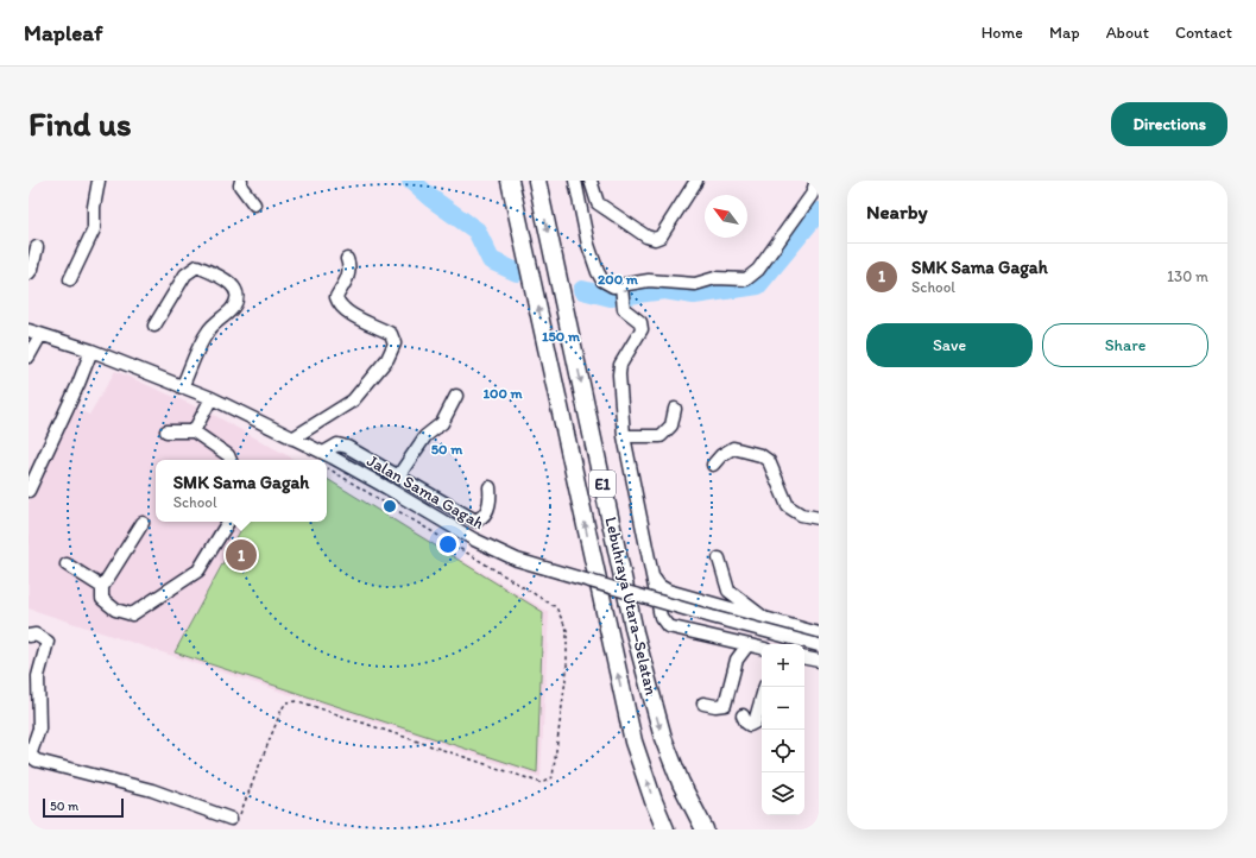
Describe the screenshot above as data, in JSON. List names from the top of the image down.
{
  "streets": {
    "highway": ["E1", "Lebuhraya Utara–Selatan"],
    "street": ["Jalan Sama Gagah"]
  },
  "scale_bar": "50 m",
  "north": "top left",
  "page": {
    "header": "Mapleaf",
    "nav": [
      "Home",
      "Map",
      "About",
      "Contact"
    ],
    "buttons": [
      "Directions",
      ["Save", "Share"]
    ],
    "title": "Find us",
    "heading": "Nearby",
    "list": [
      {
        "mark": "1",
        "name": "SMK Sama Gagah",
        "note": "School",
        "value": "130 m"
      }
    ],
    "popup": ["SMK Sama Gagah", "School"],
    "pins": "1",
    "map_buttons": ["+", "−"],
    "scale": "50 m"
  },
  "rings": [
    "200 m",
    "150 m",
    "100 m",
    "50 m"
  ]
}
